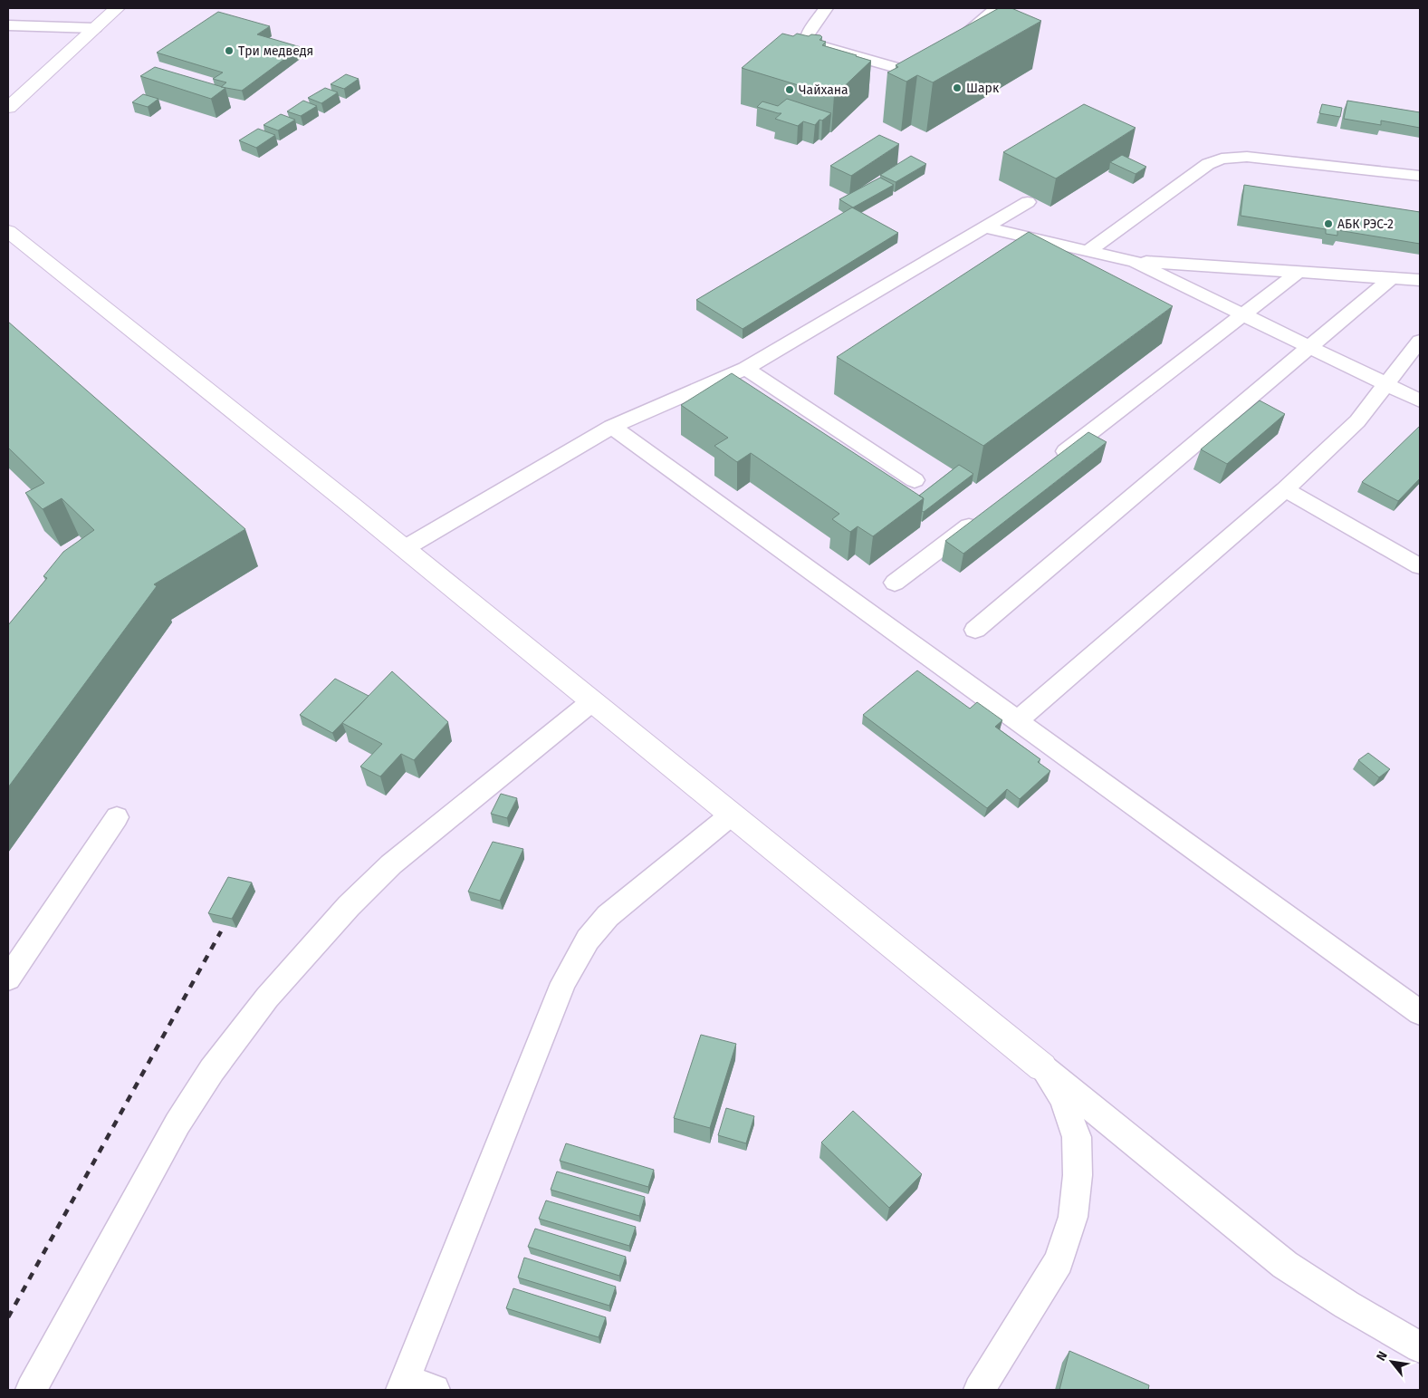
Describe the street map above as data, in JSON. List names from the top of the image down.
{
  "places": [
    "Три медведя",
    "Шарк",
    "Чайхана",
    "АБК РЭС-2"
  ],
  "north": "top left"
}
